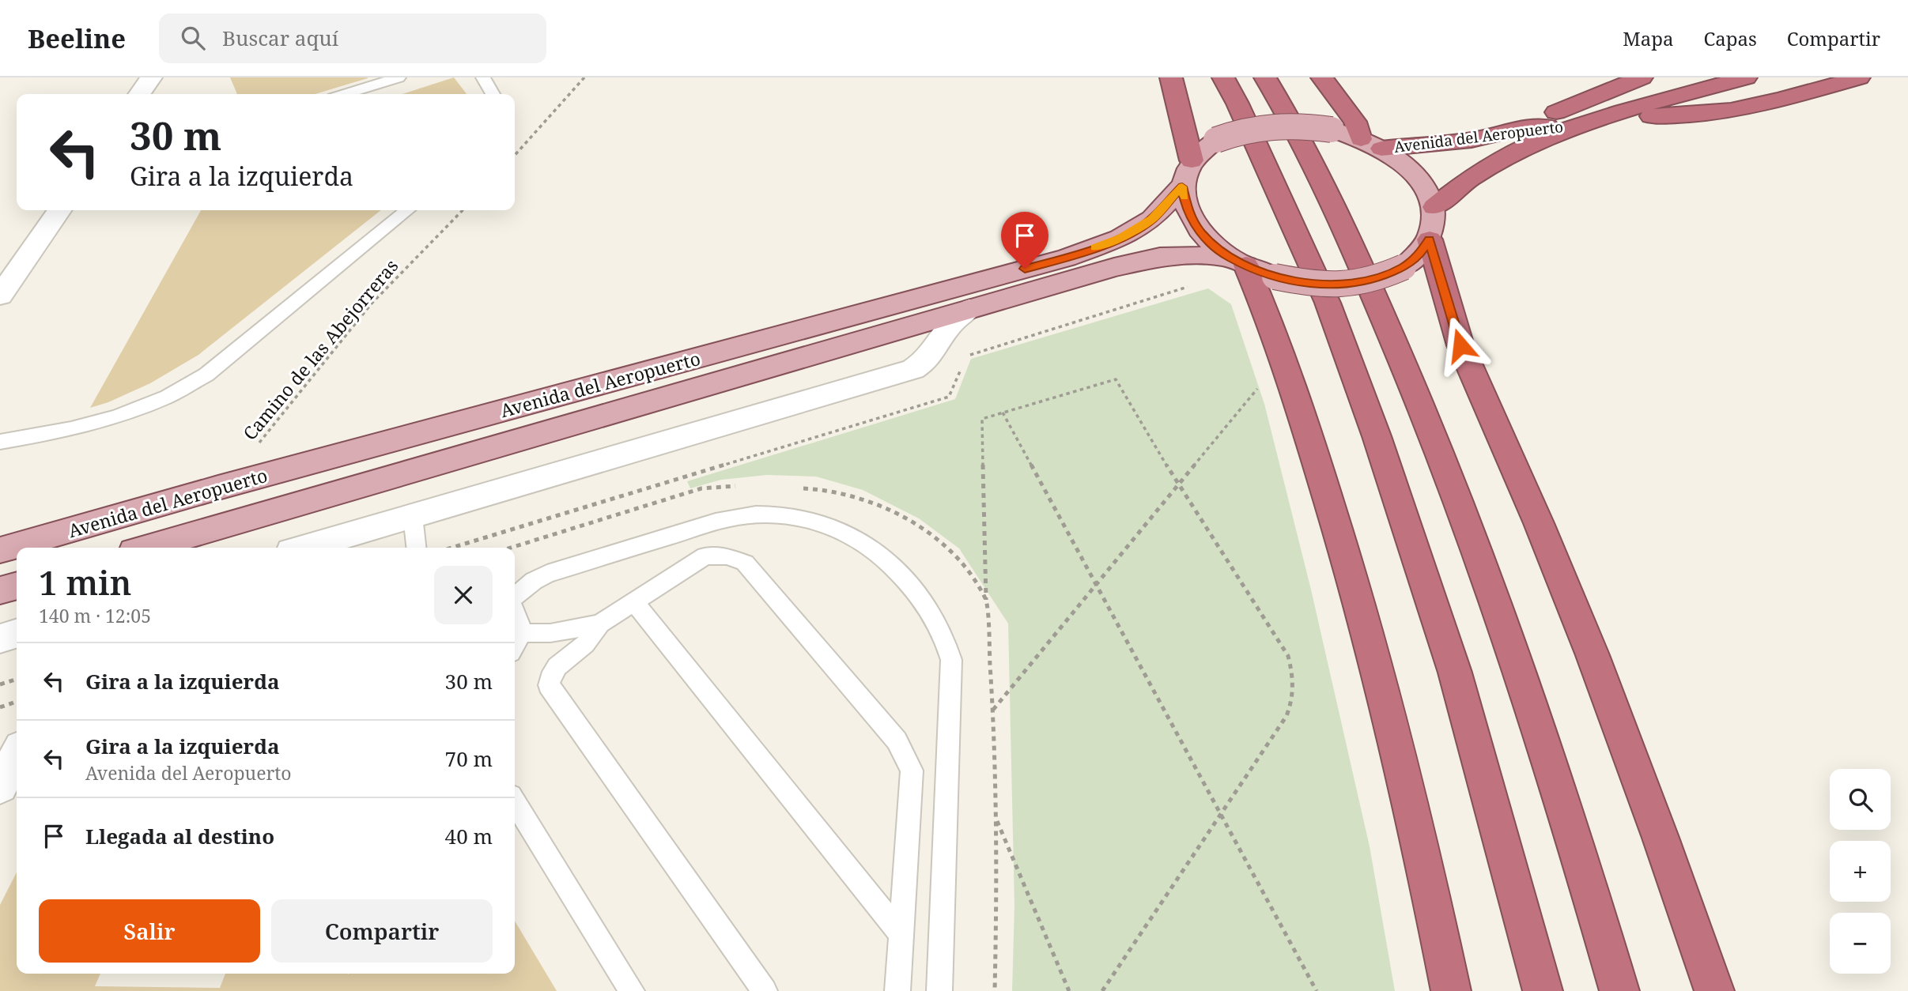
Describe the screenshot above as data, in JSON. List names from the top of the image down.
{
  "streets": {
    "highway": ["Avenida del Aeropuerto"],
    "path": ["Camino de las Abejorreras"]
  },
  "crossings": [
    ["Avenida del Aeropuerto", "Camino de las Abejorreras"]
  ],
  "page": {
    "header": "Beeline",
    "search": "Buscar aquí",
    "nav": ["Mapa", "Capas", "Compartir"],
    "turn": ["30 m", "Gira a la izquierda"],
    "heading": ["1 min", "140 m · 12:05"],
    "list": [
      {
        "name": "Gira a la izquierda",
        "value": "30 m"
      },
      {
        "name": "Gira a la izquierda",
        "note": "Avenida del Aeropuerto",
        "value": "70 m"
      },
      {
        "name": "Llegada al destino",
        "value": "40 m"
      }
    ],
    "map_buttons": ["+", "−"],
    "buttons": ["Salir", "Compartir"]
  }
}
